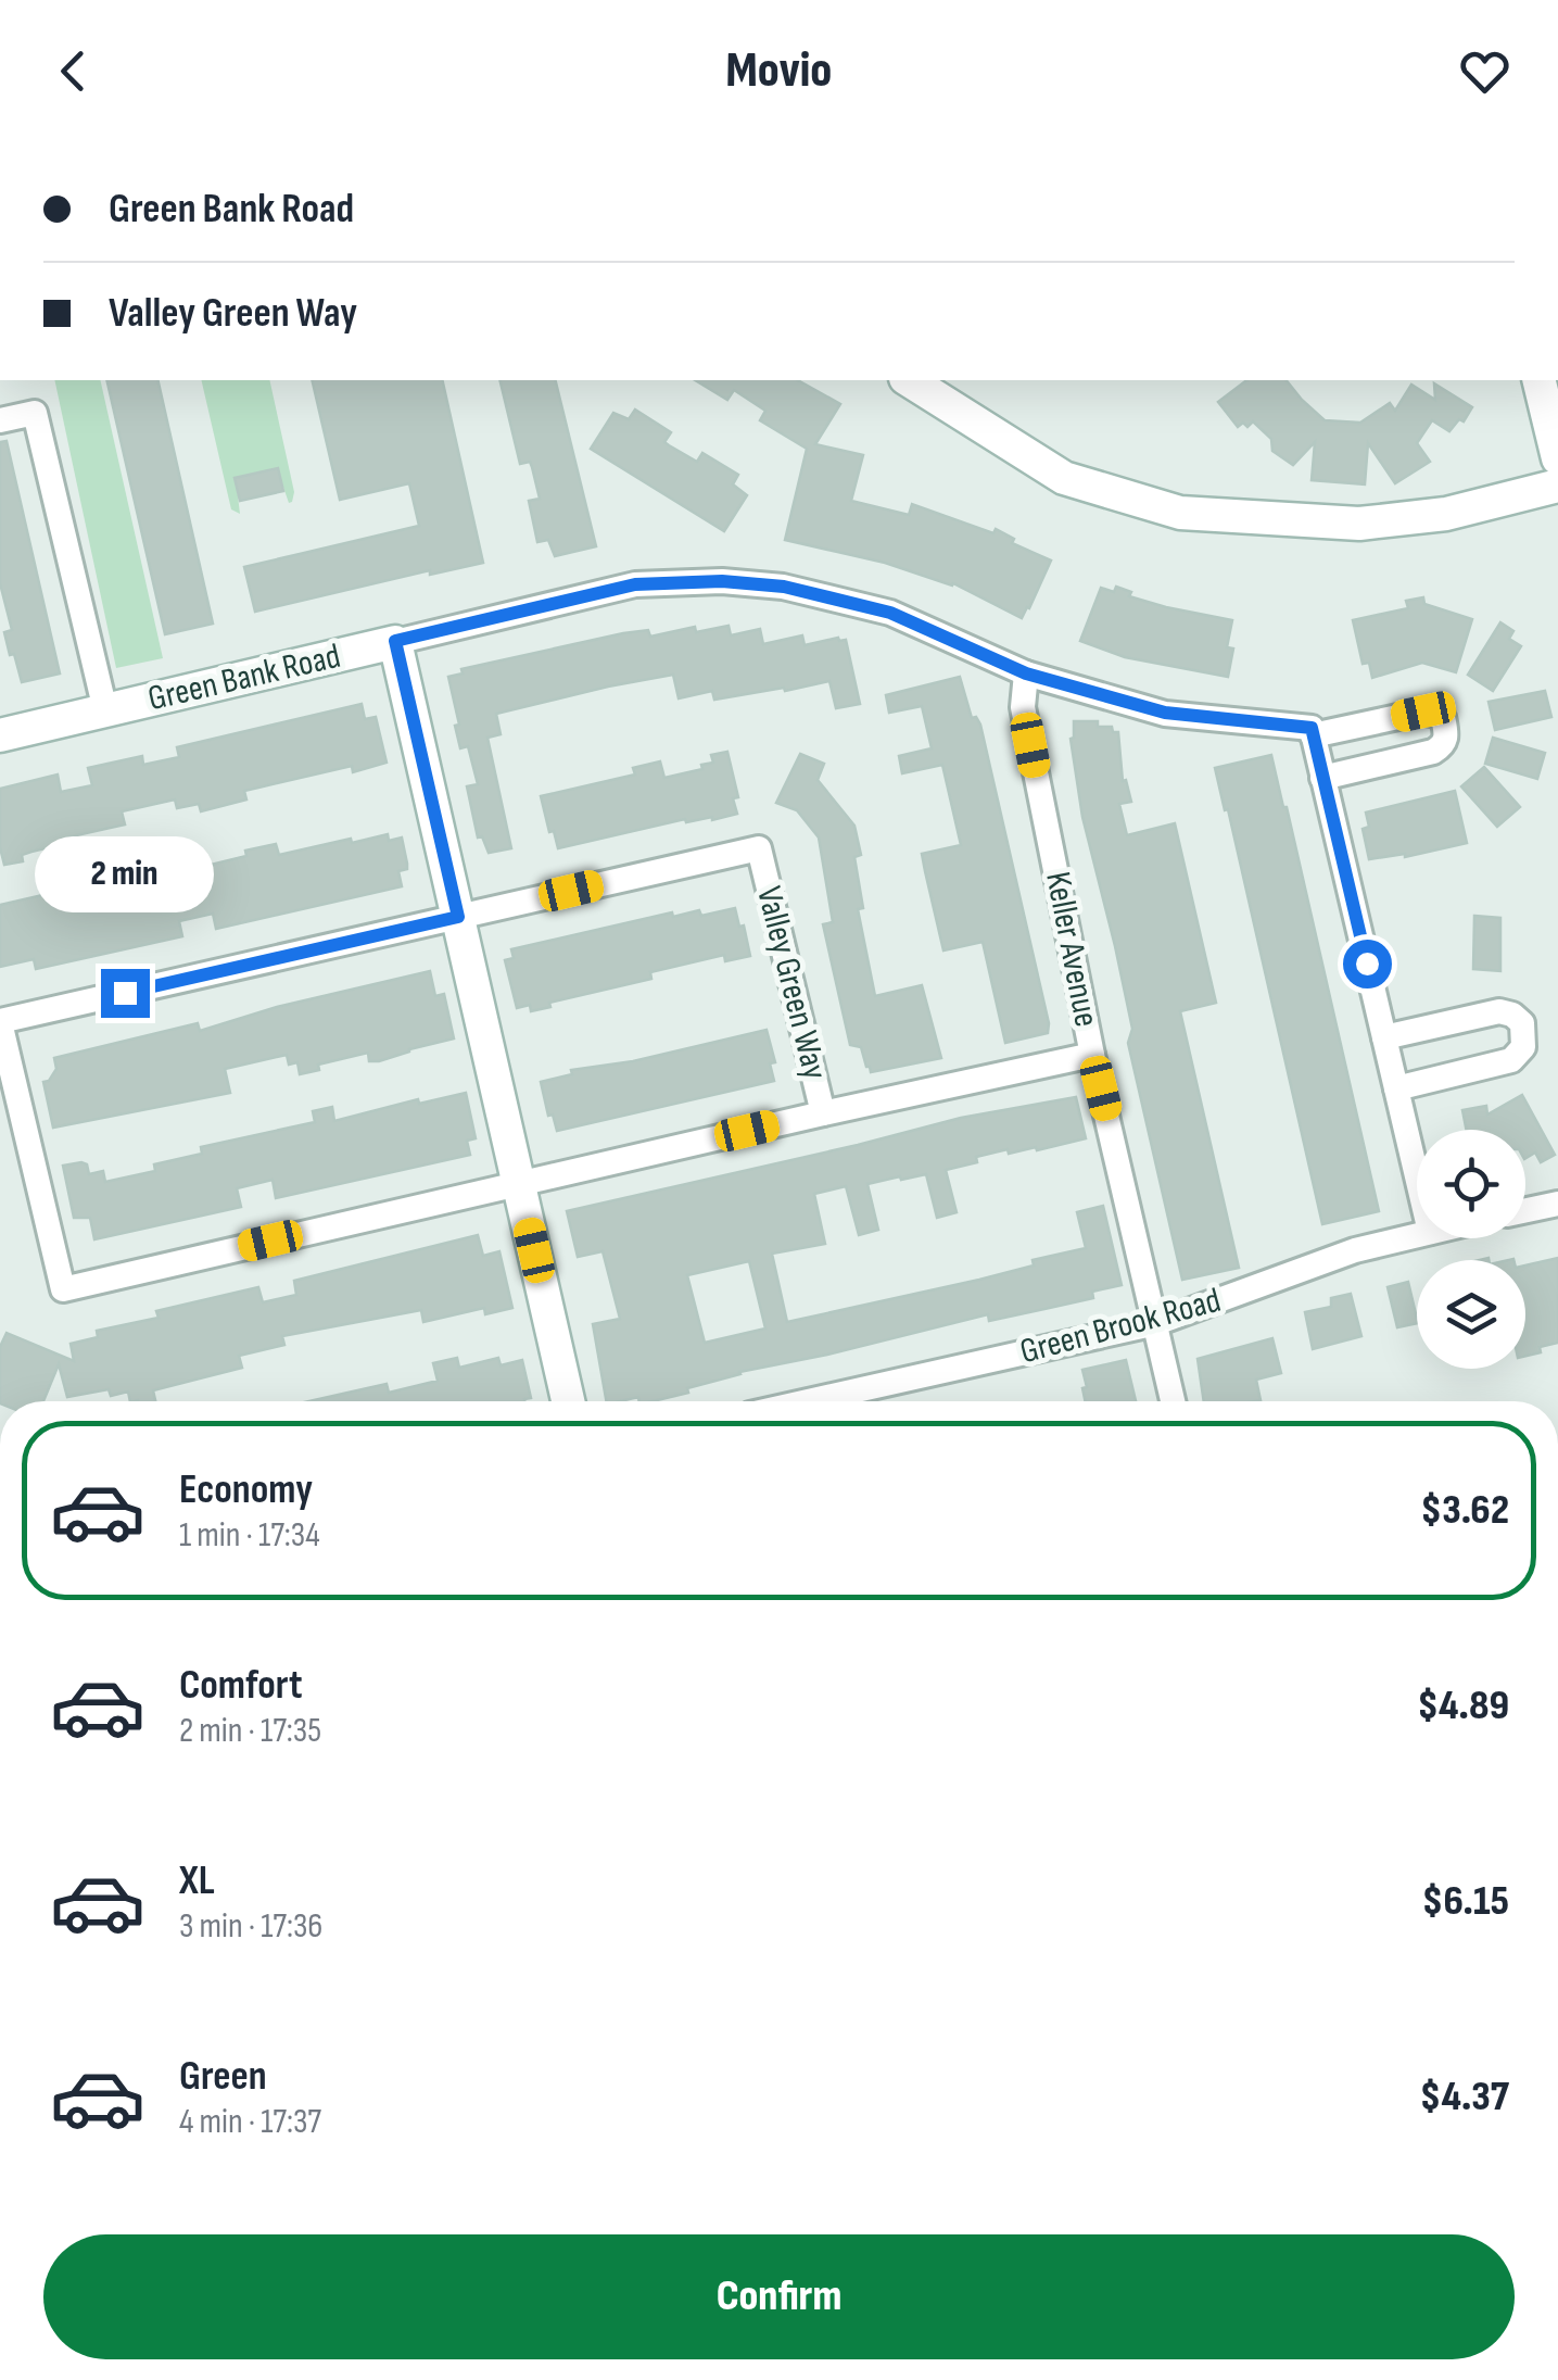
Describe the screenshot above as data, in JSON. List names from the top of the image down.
{
  "streets": {
    "street": [
      "Green Bank Road",
      "Keller Avenue",
      "Valley Green Way",
      "Green Brook Road"
    ]
  },
  "crossings": [
    ["Green Bank Road", "Keller Avenue"],
    ["Keller Avenue", "Green Brook Road"]
  ],
  "page": {
    "header": "Movio",
    "banner": ["Green Bank Road", "Valley Green Way"],
    "bubble": "2 min",
    "list": [
      {
        "name": "Economy",
        "note": "1 min · 17:34",
        "value": "$3.62"
      },
      {
        "name": "Comfort",
        "note": "2 min · 17:35",
        "value": "$4.89"
      },
      {
        "name": "XL",
        "note": "3 min · 17:36",
        "value": "$6.15"
      },
      {
        "name": "Green",
        "note": "4 min · 17:37",
        "value": "$4.37"
      }
    ],
    "buttons": "Confirm"
  }
}
